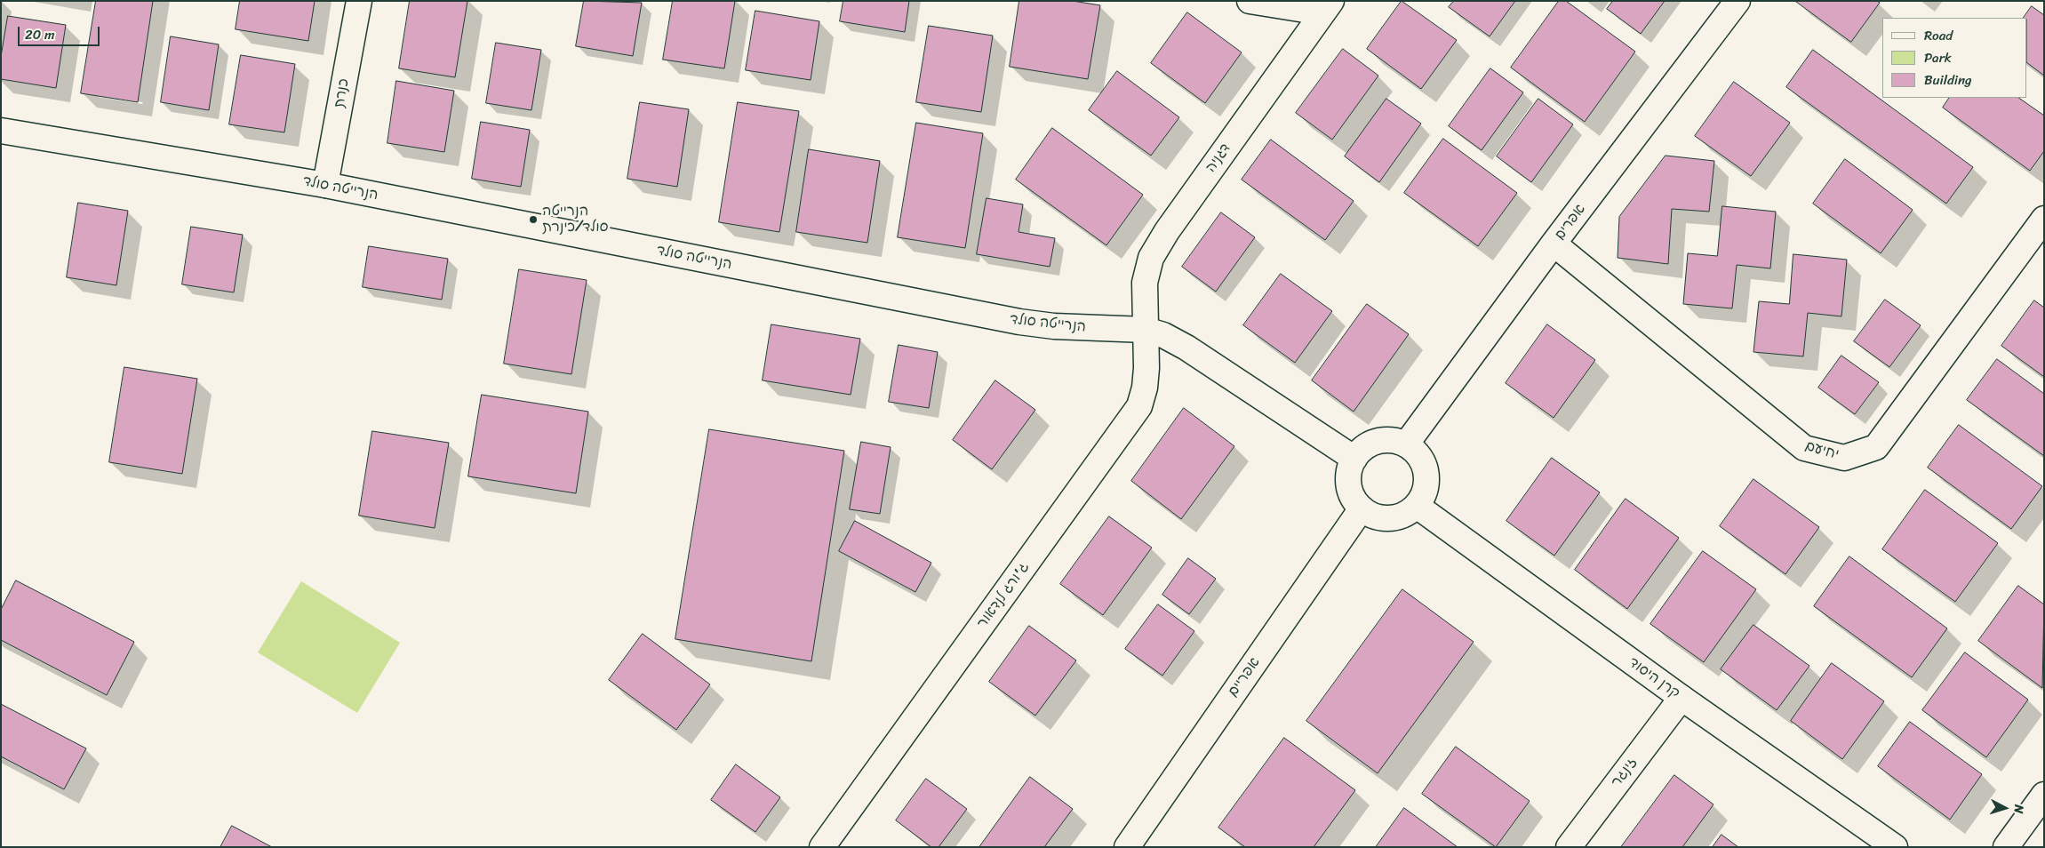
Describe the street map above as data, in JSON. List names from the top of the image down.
{
  "streets": {
    "street": [
      "כנרת",
      "דגניה",
      "הנרייטה סולד",
      "אפרים",
      "יחיעם",
      "ג'ורג לנדאור",
      "אפריים",
      "קרן היסוד",
      "זינגר"
    ]
  },
  "crossings": [
    ["כנרת", "הנרייטה סולד"],
    ["דגניה", "הנרייטה סולד"],
    ["דגניה", "ג'ורג לנדאור"],
    ["הנרייטה סולד", "אפרים"],
    ["הנרייטה סולד", "ג'ורג לנדאור"],
    ["הנרייטה סולד", "אפריים"],
    ["הנרייטה סולד", "קרן היסוד"],
    ["אפרים", "יחיעם"],
    ["אפרים", "אפריים"],
    ["אפרים", "קרן היסוד"],
    ["אפריים", "קרן היסוד"],
    ["קרן היסוד", "זינגר"]
  ],
  "places": ["הנרייטה סולד/כינרת"],
  "legend": ["Road", "Park", "Building"],
  "scale_bar": "20 m",
  "north": "right"
}
